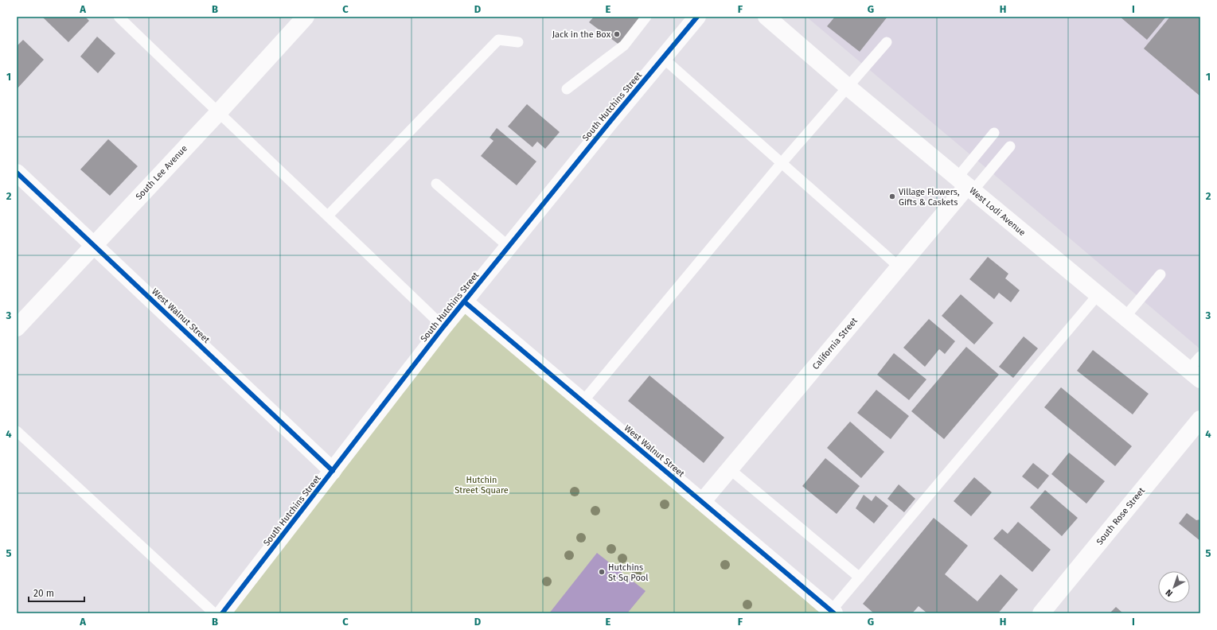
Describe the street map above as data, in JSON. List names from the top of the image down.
{
  "streets": {
    "street": [
      "South Hutchins Street",
      "South Lee Avenue",
      "West Lodi Avenue",
      "West Walnut Street",
      "California Street",
      "South Rose Street"
    ]
  },
  "crossings": [
    ["South Hutchins Street", "West Walnut Street"],
    ["South Lee Avenue", "West Walnut Street"],
    ["West Lodi Avenue", "California Street"],
    ["West Walnut Street", "California Street"]
  ],
  "parks": ["Hutchin Street Square"],
  "places": ["Jack in the Box", "Village Flowers, Gifts & Caskets", "Hutchins St Sq Pool"],
  "scale_bar": "20 m",
  "north": "bottom left",
  "grid": {
    "columns": [
      "A",
      "B",
      "C",
      "D",
      "E",
      "F",
      "G",
      "H",
      "I"
    ],
    "rows": [
      "1",
      "2",
      "3",
      "4",
      "5"
    ]
  }
}
